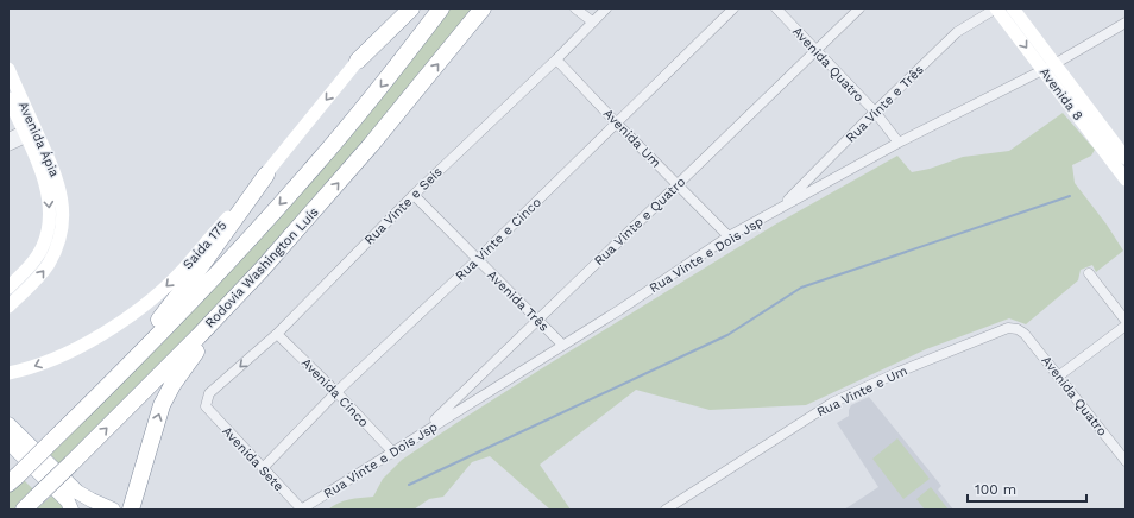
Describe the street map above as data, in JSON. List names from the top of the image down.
{
  "streets": {
    "highway": ["Rodovia Washington Luís"],
    "street": [
      "Avenida Quatro",
      "Avenida 8",
      "Rua Vinte e Três",
      "Avenida Um",
      "Avenida Ápia",
      "Rua Vinte e Seis",
      "Rua Vinte e Quatro",
      "Rua Vinte e Cinco",
      "Saída 175",
      "Rua Vinte e Dois Jsp",
      "Avenida Três",
      "Rua Vinte e Um",
      "Avenida Cinco",
      "Avenida Sete"
    ]
  },
  "crossings": [
    ["Avenida Quatro", "Rua Vinte e Três"],
    ["Avenida Quatro", "Rua Vinte e Quatro"],
    ["Avenida Quatro", "Rua Vinte e Dois Jsp"],
    ["Avenida Quatro", "Rua Vinte e Um"],
    ["Avenida 8", "Rua Vinte e Três"],
    ["Avenida 8", "Rua Vinte e Dois Jsp"],
    ["Rua Vinte e Três", "Rua Vinte e Dois Jsp"],
    ["Avenida Um", "Rua Vinte e Seis"],
    ["Avenida Um", "Rua Vinte e Quatro"],
    ["Avenida Um", "Rua Vinte e Cinco"],
    ["Avenida Um", "Rua Vinte e Dois Jsp"],
    ["Rua Vinte e Seis", "Avenida Três"],
    ["Rua Vinte e Seis", "Avenida Cinco"],
    ["Rua Vinte e Seis", "Avenida Sete"],
    ["Rua Vinte e Quatro", "Rua Vinte e Dois Jsp"],
    ["Rua Vinte e Quatro", "Avenida Três"],
    ["Rua Vinte e Cinco", "Avenida Três"],
    ["Rua Vinte e Cinco", "Avenida Cinco"],
    ["Rua Vinte e Cinco", "Avenida Sete"],
    ["Rua Vinte e Dois Jsp", "Avenida Três"],
    ["Rua Vinte e Dois Jsp", "Avenida Cinco"],
    ["Rua Vinte e Dois Jsp", "Avenida Sete"]
  ],
  "one_way": ["Saída 175"],
  "scale_bar": "100 m"
}
